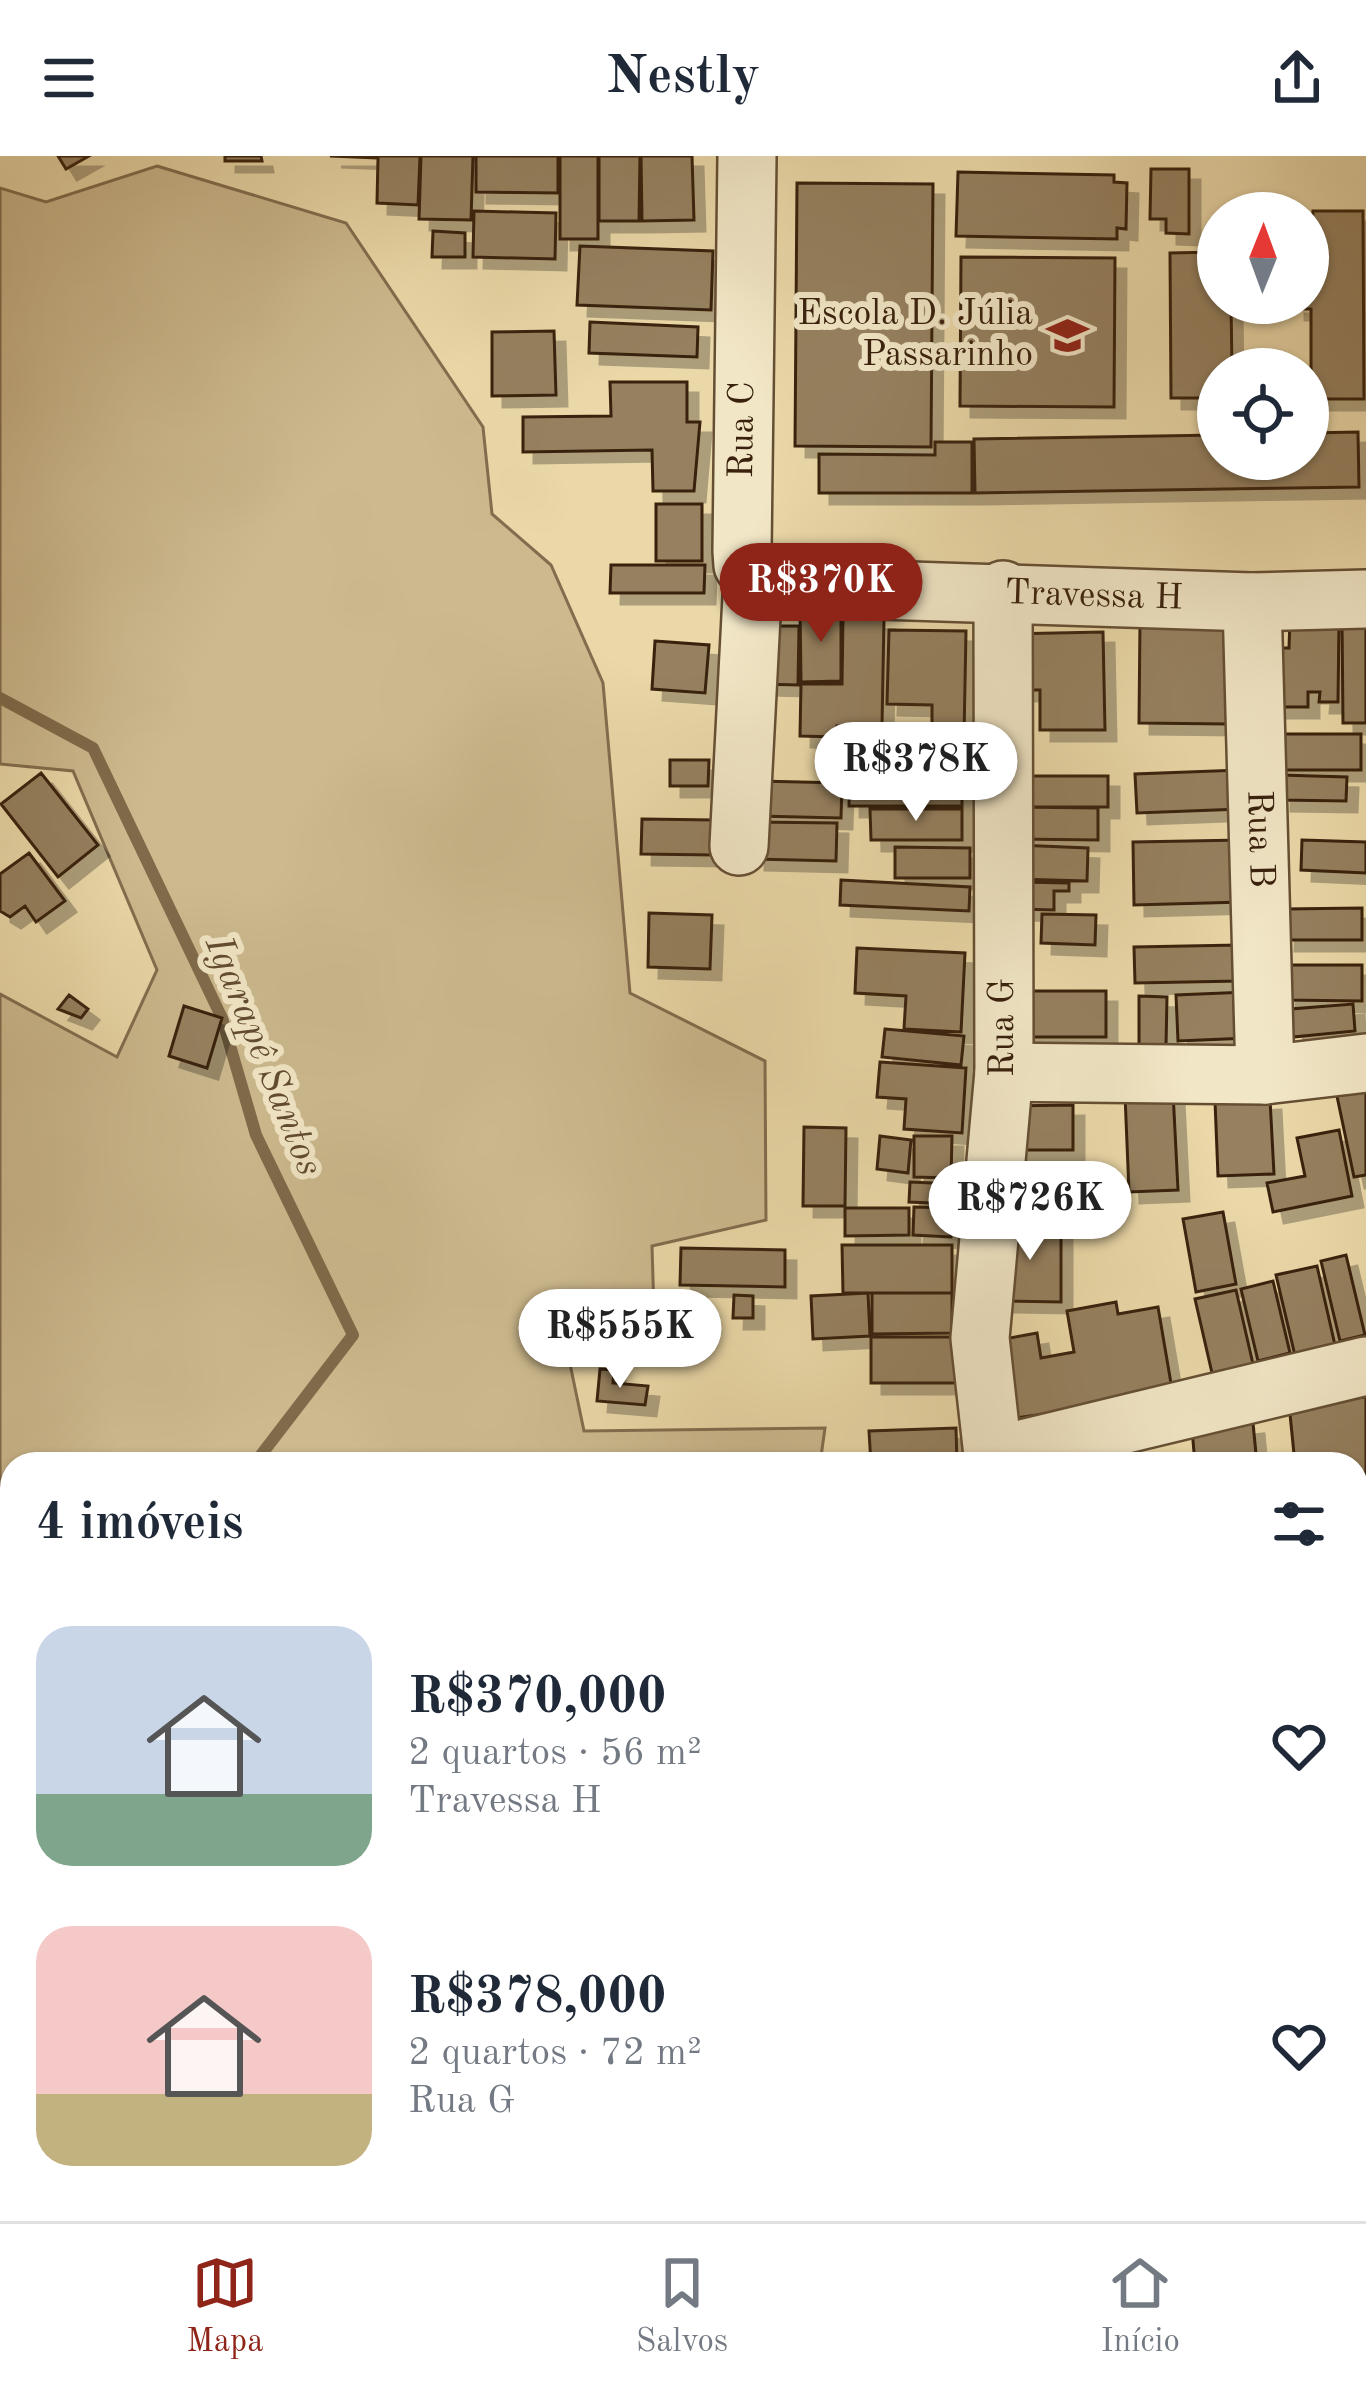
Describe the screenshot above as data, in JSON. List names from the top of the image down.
{
  "streets": {
    "street": [
      "Rua C",
      "Travessa H",
      "Rua B",
      "Rua G"
    ]
  },
  "crossings": [
    ["Rua C", "Travessa H"],
    ["Travessa H", "Rua B"],
    ["Travessa H", "Rua G"]
  ],
  "water": ["Igarapê Santos"],
  "places": {
    "school or university": ["Escola D. Júlia Passarinho"]
  },
  "north": "top",
  "page": {
    "header": "Nestly",
    "price": [
      "R$370K",
      "R$378K",
      "R$726K",
      "R$555K"
    ],
    "heading": "4 imóveis",
    "list": [
      {
        "name": "R$370,000",
        "note": "2 quartos · 56 m² · Travessa H"
      },
      {
        "name": "R$378,000",
        "note": "2 quartos · 72 m² · Rua G"
      }
    ],
    "tabs": ["Mapa", "Salvos", "Início"]
  }
}
